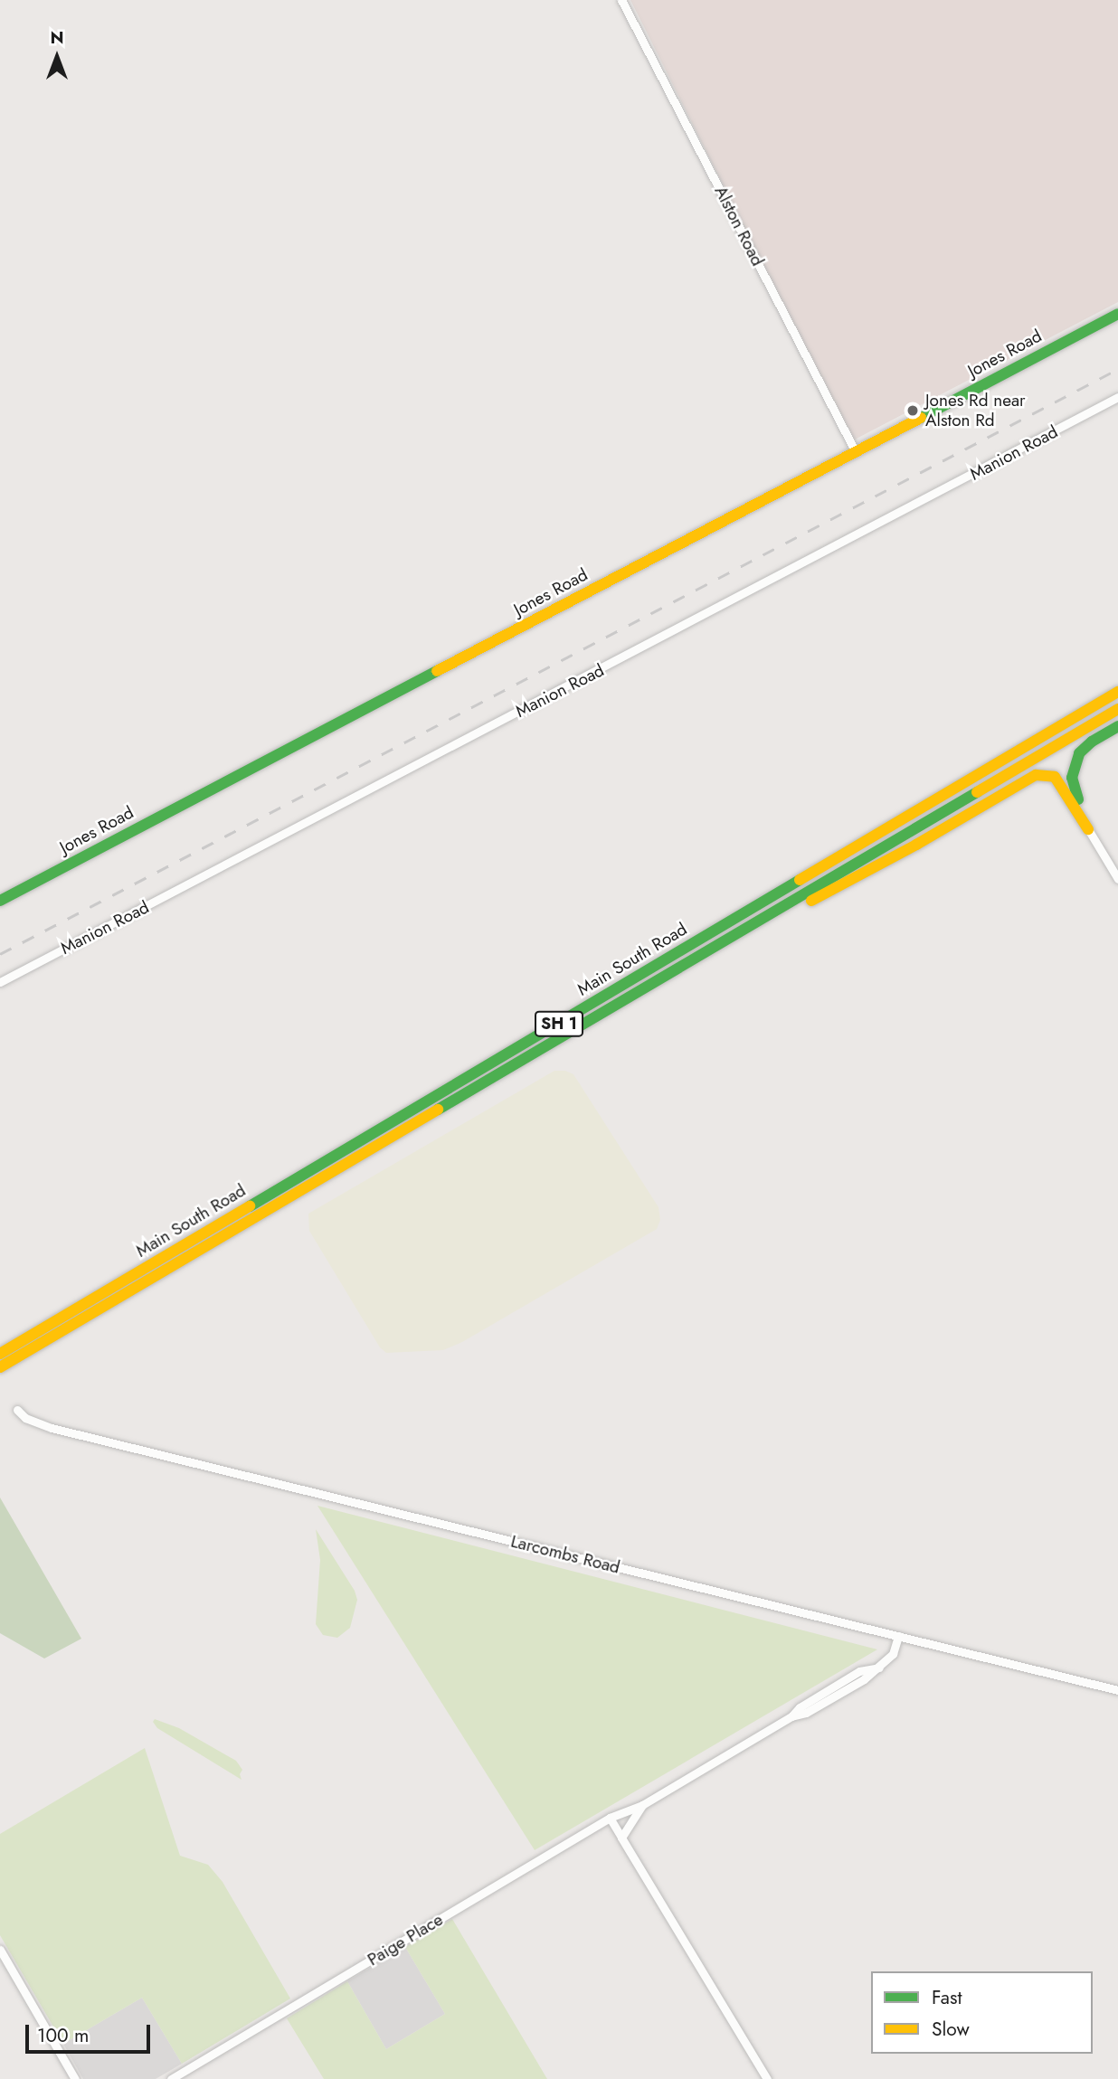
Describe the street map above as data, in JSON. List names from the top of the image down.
{
  "streets": {
    "main road": ["Jones Road", "Main South Road", "SH 1"],
    "street": [
      "Alston Road",
      "Manion Road",
      "Larcombs Road",
      "Paige Place"
    ]
  },
  "crossings": [
    ["Alston Road", "Jones Road"],
    ["Larcombs Road", "Paige Place"]
  ],
  "places": ["Jones Rd near Alston Rd"],
  "legend": ["Fast", "Slow"],
  "scale_bar": "100 m",
  "north": "top"
}
